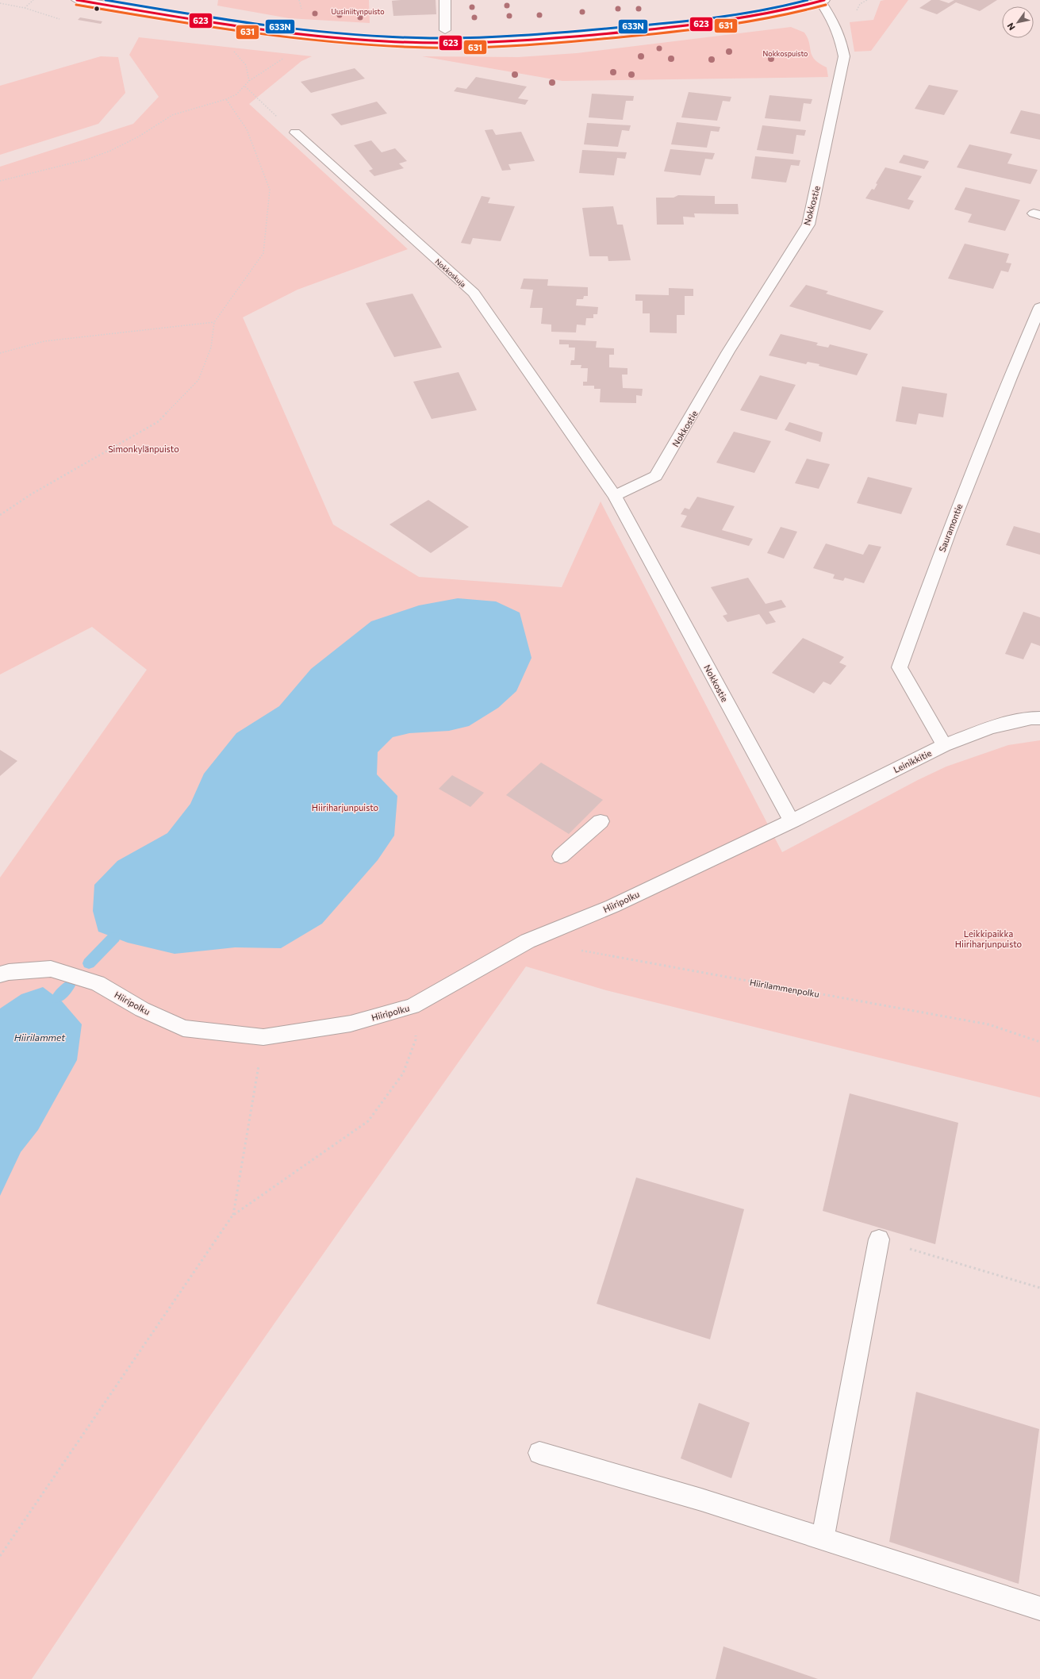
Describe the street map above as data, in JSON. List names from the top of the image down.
{
  "streets": {
    "street": [
      "Nokkostie",
      "Nokkoskuja",
      "Sauramontie",
      "Leinikkitie",
      "Hiiripolku"
    ],
    "path": ["Hiirilammenpolku"]
  },
  "crossings": [
    ["Nokkostie", "Nokkoskuja"],
    ["Nokkostie", "Leinikkitie"],
    ["Nokkostie", "Hiiripolku"],
    ["Sauramontie", "Leinikkitie"],
    ["Leinikkitie", "Hiiripolku"]
  ],
  "water": ["Hiirilammet"],
  "parks": [
    "Uusiniitynpuisto",
    "Nokkospuisto",
    "Simonkylänpuisto",
    "Hiiriharjunpuisto",
    "Leikkipaikka Hiiriharjunpuisto"
  ],
  "lines": ["transit line 623", "transit line 633N", "transit line 631"],
  "north": "bottom left"
}
